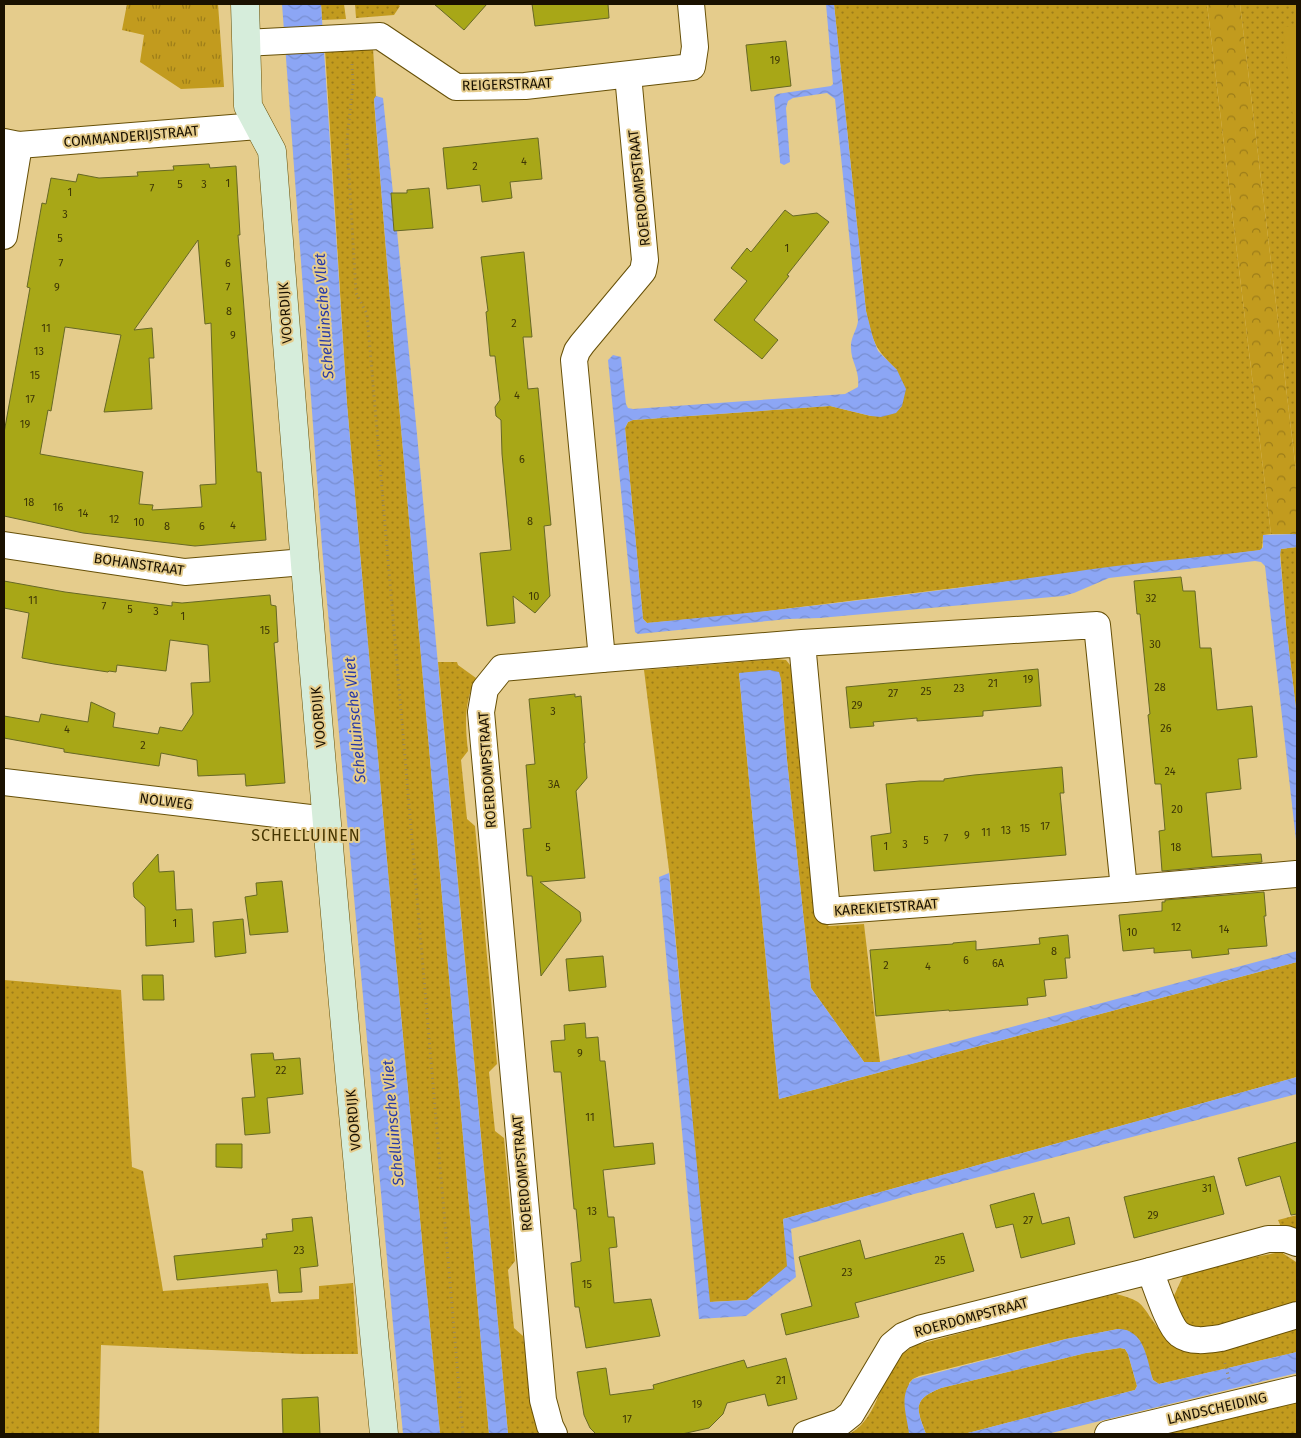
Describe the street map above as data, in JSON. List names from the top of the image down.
{
  "streets": {
    "street": [
      "REIGERSTRAAT",
      "COMMANDERIJSTRAAT",
      "ROERDOMPSTRAAT",
      "VOORDIJK",
      "BOHANSTRAAT",
      "NOLWEG",
      "KAREKIETSTRAAT",
      "LANDSCHEIDING"
    ]
  },
  "crossings": [
    ["REIGERSTRAAT", "ROERDOMPSTRAAT"],
    ["REIGERSTRAAT", "VOORDIJK"],
    ["COMMANDERIJSTRAAT", "VOORDIJK"],
    ["VOORDIJK", "BOHANSTRAAT"],
    ["VOORDIJK", "NOLWEG"]
  ],
  "districts": ["SCHELLUINEN"],
  "water": ["Schelluinsche Vliet"],
  "house_numbers": [
    "19",
    "4",
    "2",
    "1",
    "5",
    "3",
    "7",
    "1",
    "3",
    "5",
    "1",
    "7",
    "6",
    "9",
    "7",
    "8",
    "2",
    "11",
    "9",
    "13",
    "15",
    "4",
    "17",
    "19",
    "6",
    "18",
    "16",
    "14",
    "12",
    "8",
    "10",
    "4",
    "8",
    "6",
    "10",
    "32",
    "11",
    "7",
    "5",
    "3",
    "1",
    "15",
    "30",
    "19",
    "21",
    "28",
    "23",
    "25",
    "27",
    "29",
    "3",
    "26",
    "4",
    "2",
    "24",
    "3A",
    "20",
    "17",
    "15",
    "13",
    "11",
    "9",
    "7",
    "5",
    "3",
    "1",
    "5",
    "18",
    "1",
    "12",
    "14",
    "10",
    "8",
    "6",
    "6A",
    "2",
    "4",
    "9",
    "22",
    "11",
    "31",
    "13",
    "29",
    "27",
    "23",
    "25",
    "23",
    "15",
    "21",
    "19",
    "17"
  ]
}
